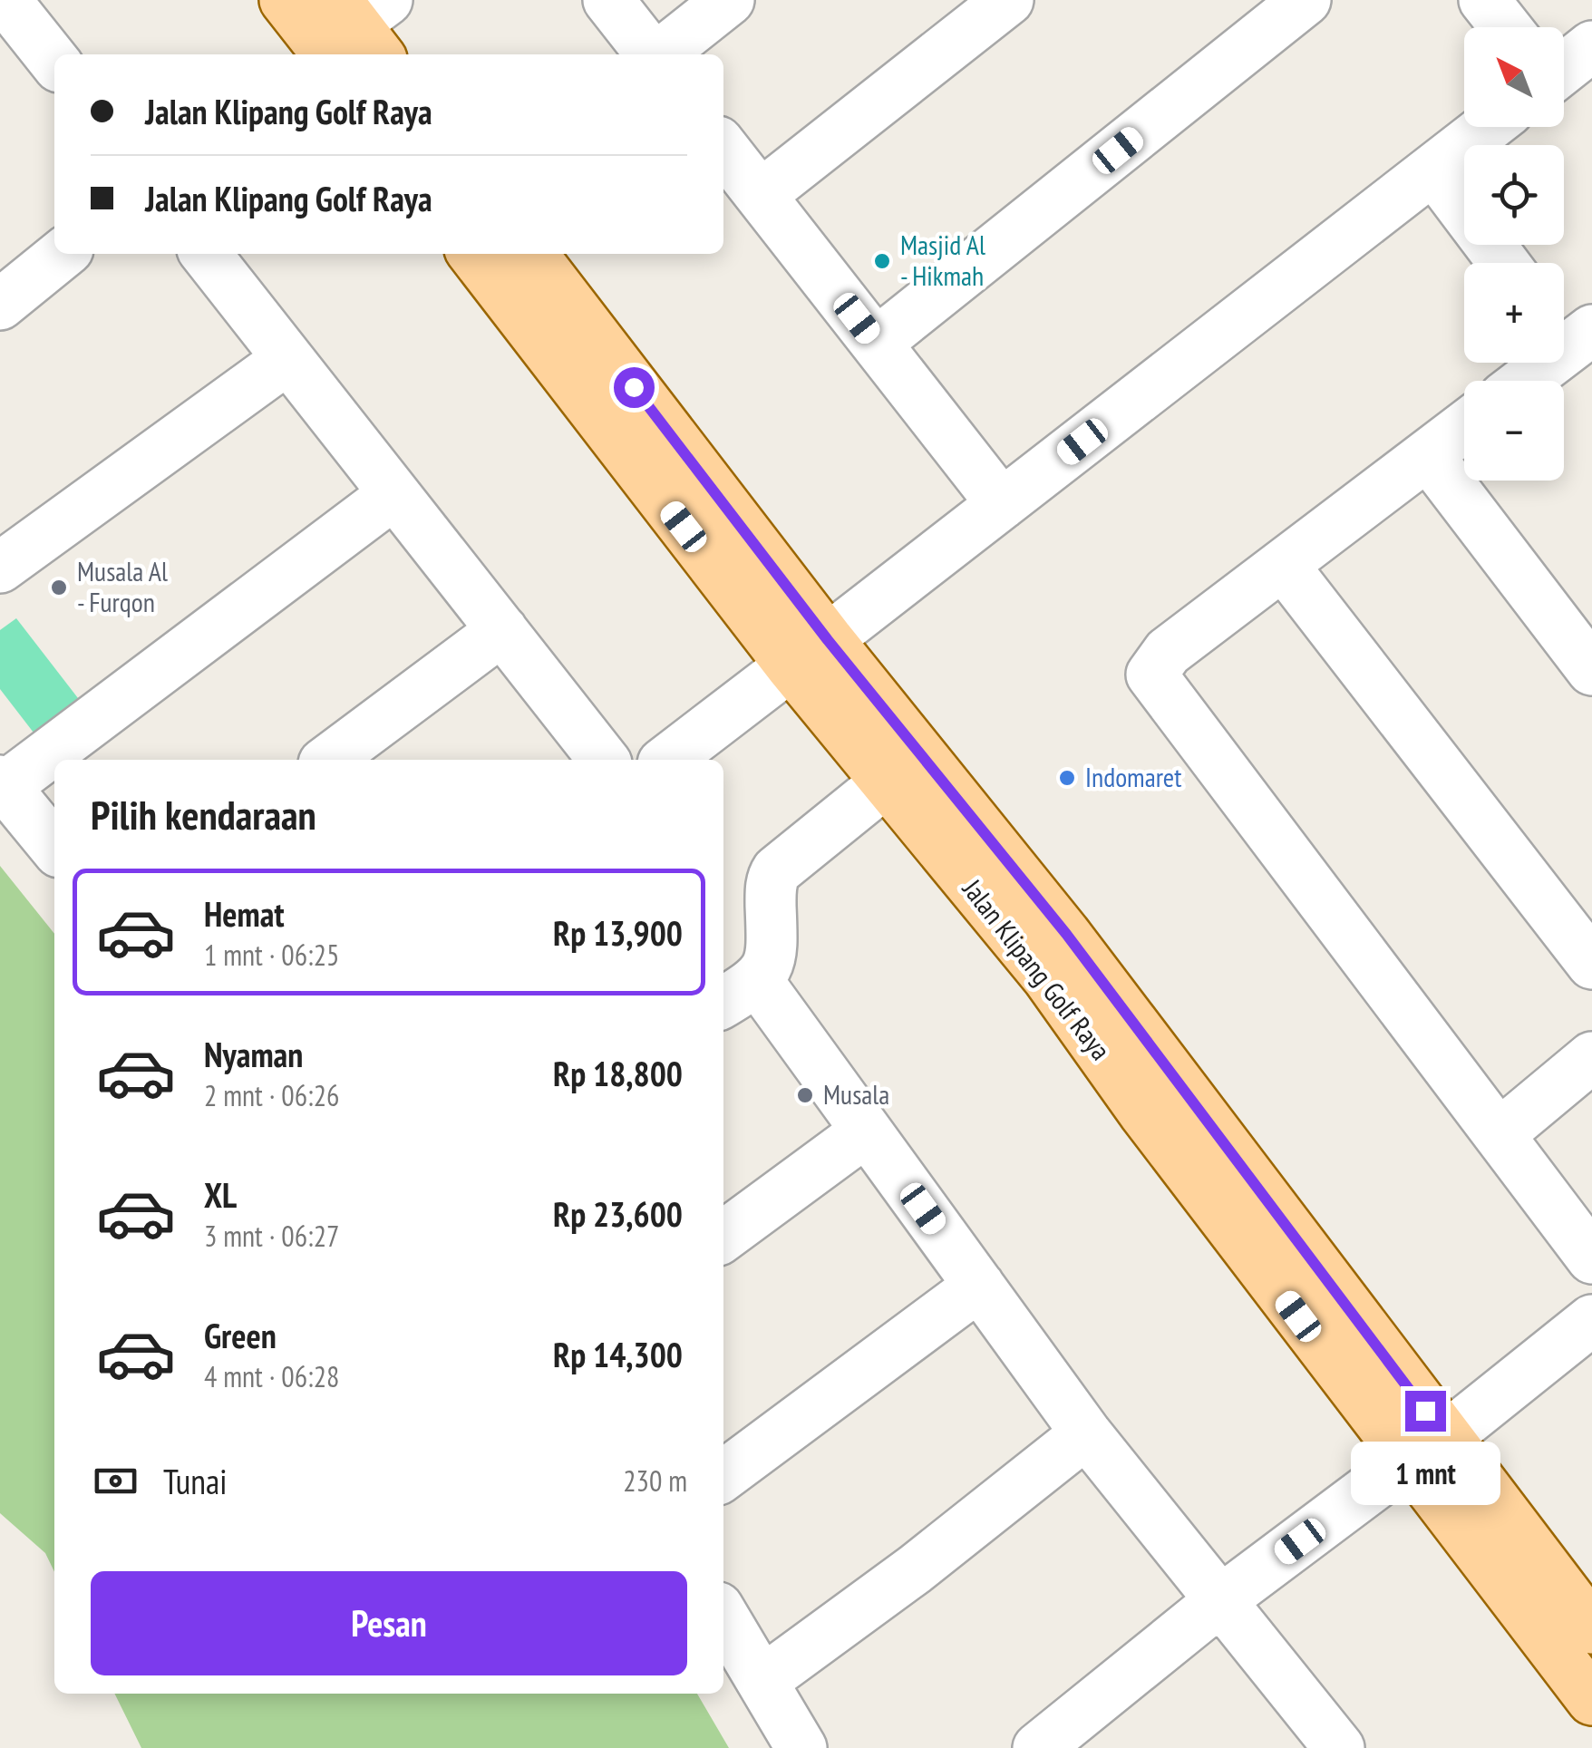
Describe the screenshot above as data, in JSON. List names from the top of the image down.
{
  "streets": {
    "main road": ["Jalan Klipang Golf Raya"]
  },
  "places": [
    "Masjid Al - Hikmah",
    "Musala Al - Furqon",
    "Indomaret",
    "Musala"
  ],
  "north": "top left",
  "page": {
    "map_buttons": ["+", "−"],
    "banner": ["Jalan Klipang Golf Raya", "Jalan Klipang Golf Raya"],
    "heading": "Pilih kendaraan",
    "list": [
      {
        "name": "Hemat",
        "note": "1 mnt · 06:25",
        "value": "Rp 13,900"
      },
      {
        "name": "Nyaman",
        "note": "2 mnt · 06:26",
        "value": "Rp 18,800"
      },
      {
        "name": "XL",
        "note": "3 mnt · 06:27",
        "value": "Rp 23,600"
      },
      {
        "name": "Green",
        "note": "4 mnt · 06:28",
        "value": "Rp 14,300"
      }
    ],
    "pay": ["Tunai", "230 m"],
    "bubble": "1 mnt",
    "buttons": "Pesan"
  }
}
